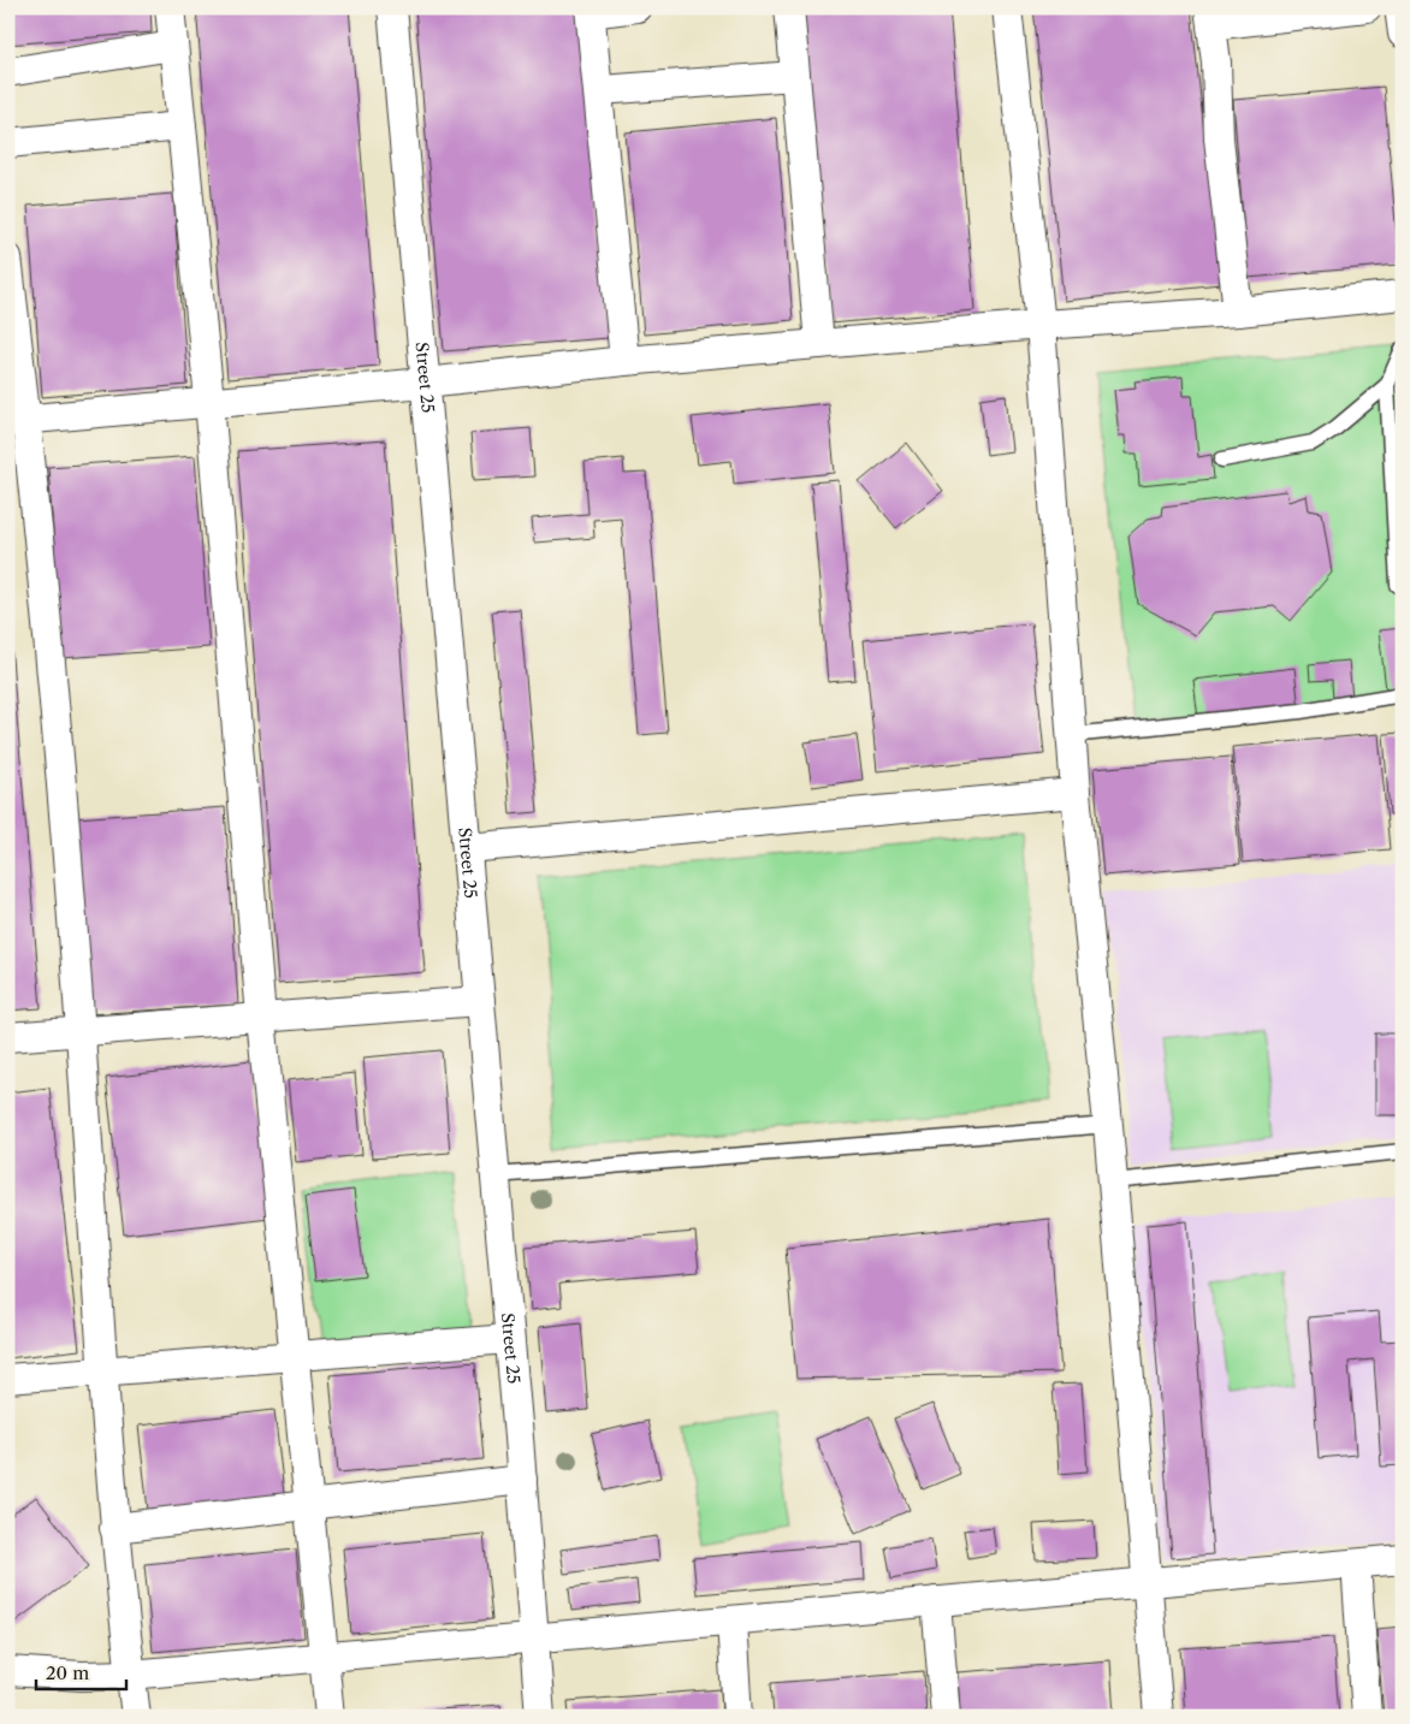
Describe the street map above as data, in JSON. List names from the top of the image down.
{
  "streets": {
    "street": ["Street 25"]
  },
  "scale_bar": "20 m"
}
